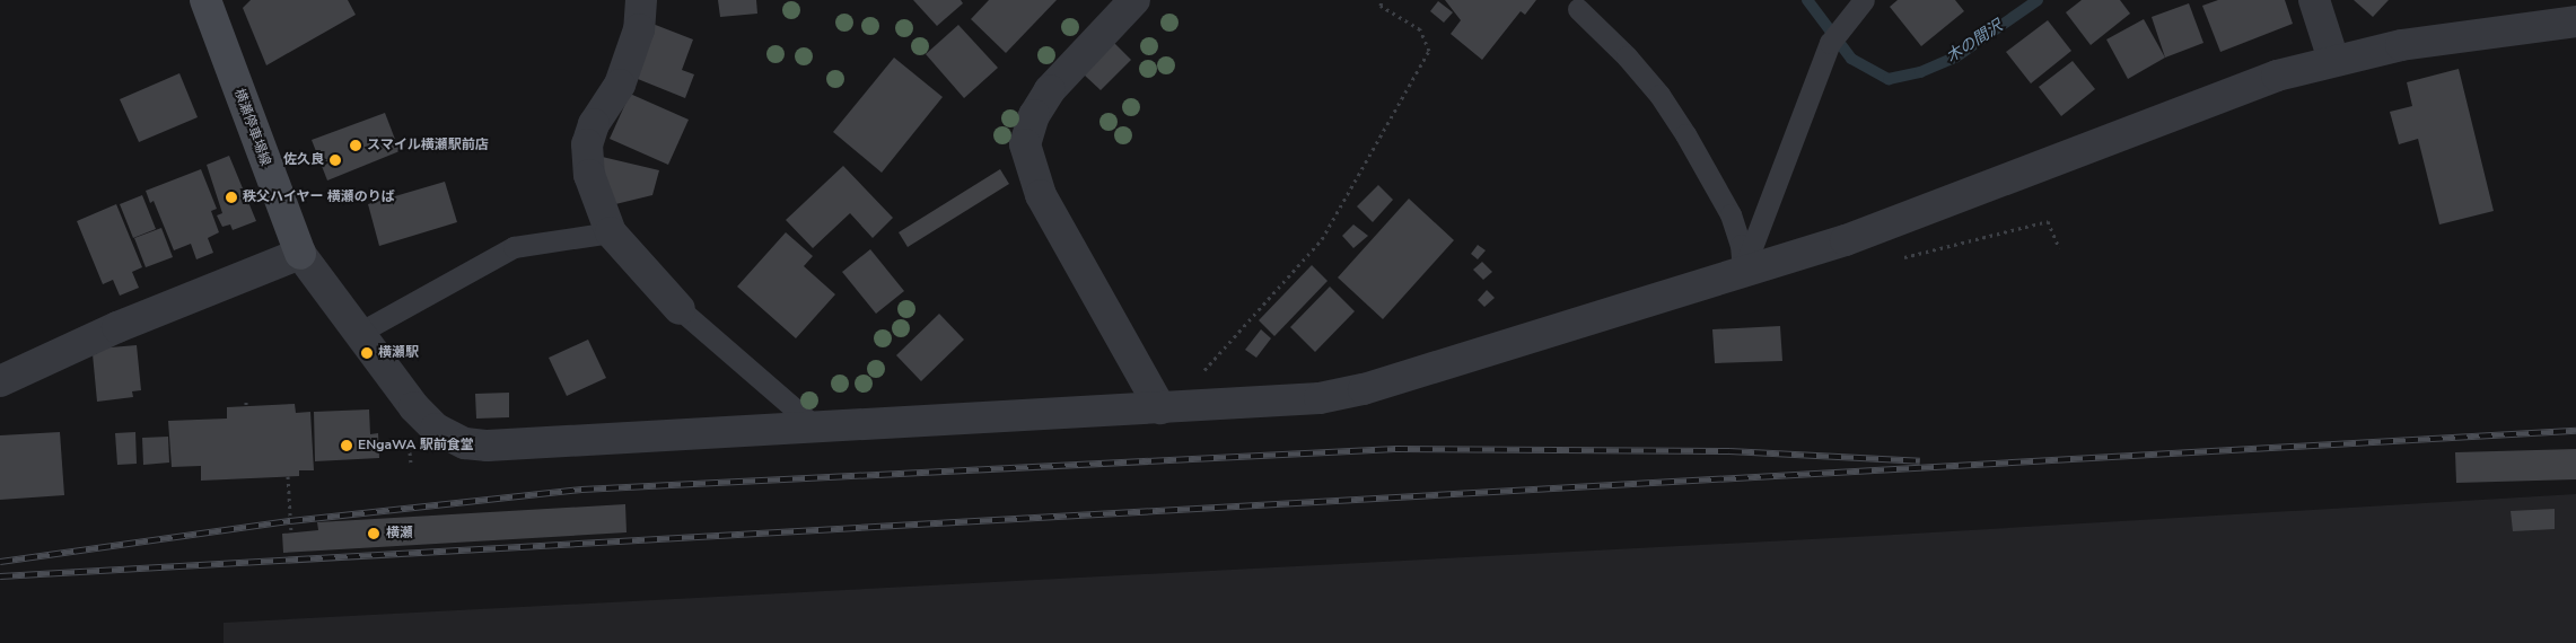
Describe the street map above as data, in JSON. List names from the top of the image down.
{
  "streets": {
    "main road": ["横瀬停車場線"]
  },
  "water": ["木の間沢"],
  "places": [
    "スマイル横瀬駅前店",
    "佐久良",
    "秩父ハイヤー 横瀬のりば",
    "横瀬駅",
    "ENgaWA 駅前食堂",
    "横瀬"
  ]
}
